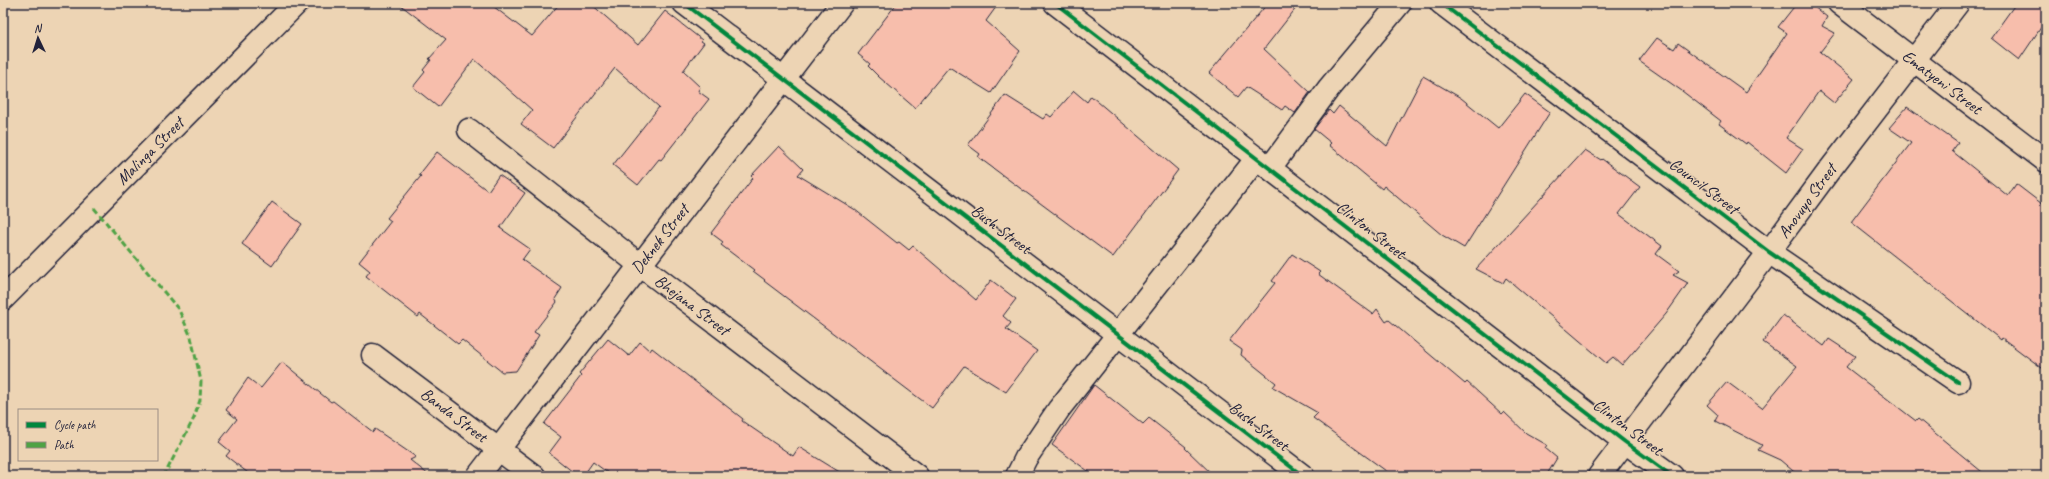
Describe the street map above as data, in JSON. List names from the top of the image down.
{
  "streets": {
    "street": [
      "Ematyeni Street",
      "Malinga Street",
      "Council Street",
      "Anovuyo Street",
      "Bush Street",
      "Clinton Street",
      "Deknek Street",
      "Bhejana Street",
      "Banda Street"
    ]
  },
  "crossings": [
    ["Ematyeni Street", "Anovuyo Street"],
    ["Council Street", "Anovuyo Street"],
    ["Anovuyo Street", "Clinton Street"],
    ["Bush Street", "Deknek Street"],
    ["Deknek Street", "Bhejana Street"],
    ["Deknek Street", "Banda Street"]
  ],
  "legend": ["Cycle path", "Path"],
  "north": "top"
}
